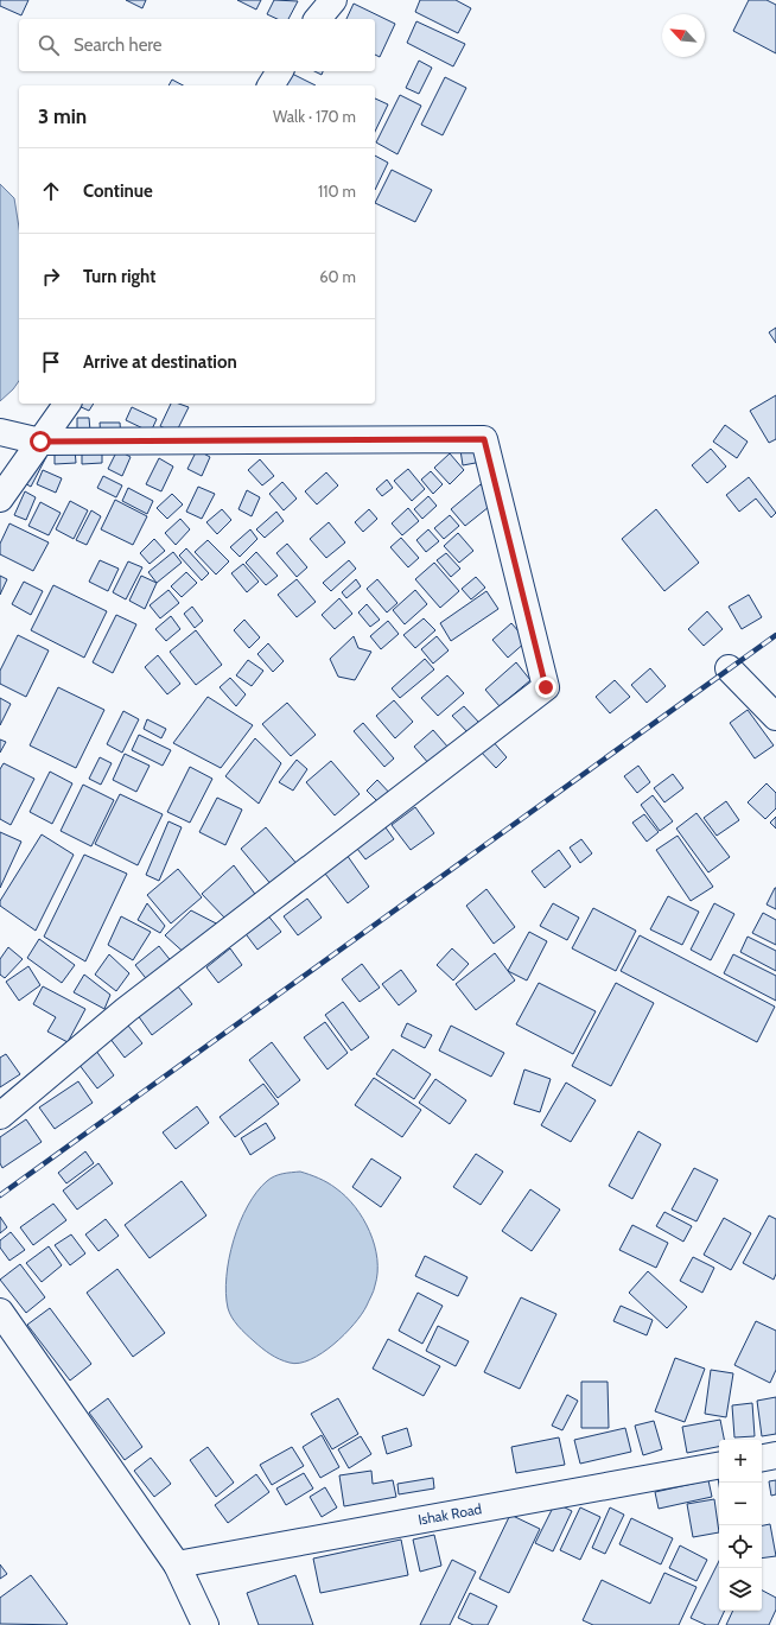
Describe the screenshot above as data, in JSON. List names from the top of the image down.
{
  "streets": {
    "street": ["Ishak Road"]
  },
  "north": "top left",
  "page": {
    "search": "Search here",
    "heading": ["3 min", "Walk · 170 m"],
    "list": [
      ["Continue", "110 m"],
      ["Turn right", "60 m"],
      "Arrive at destination"
    ],
    "map_buttons": ["+", "−"]
  }
}
